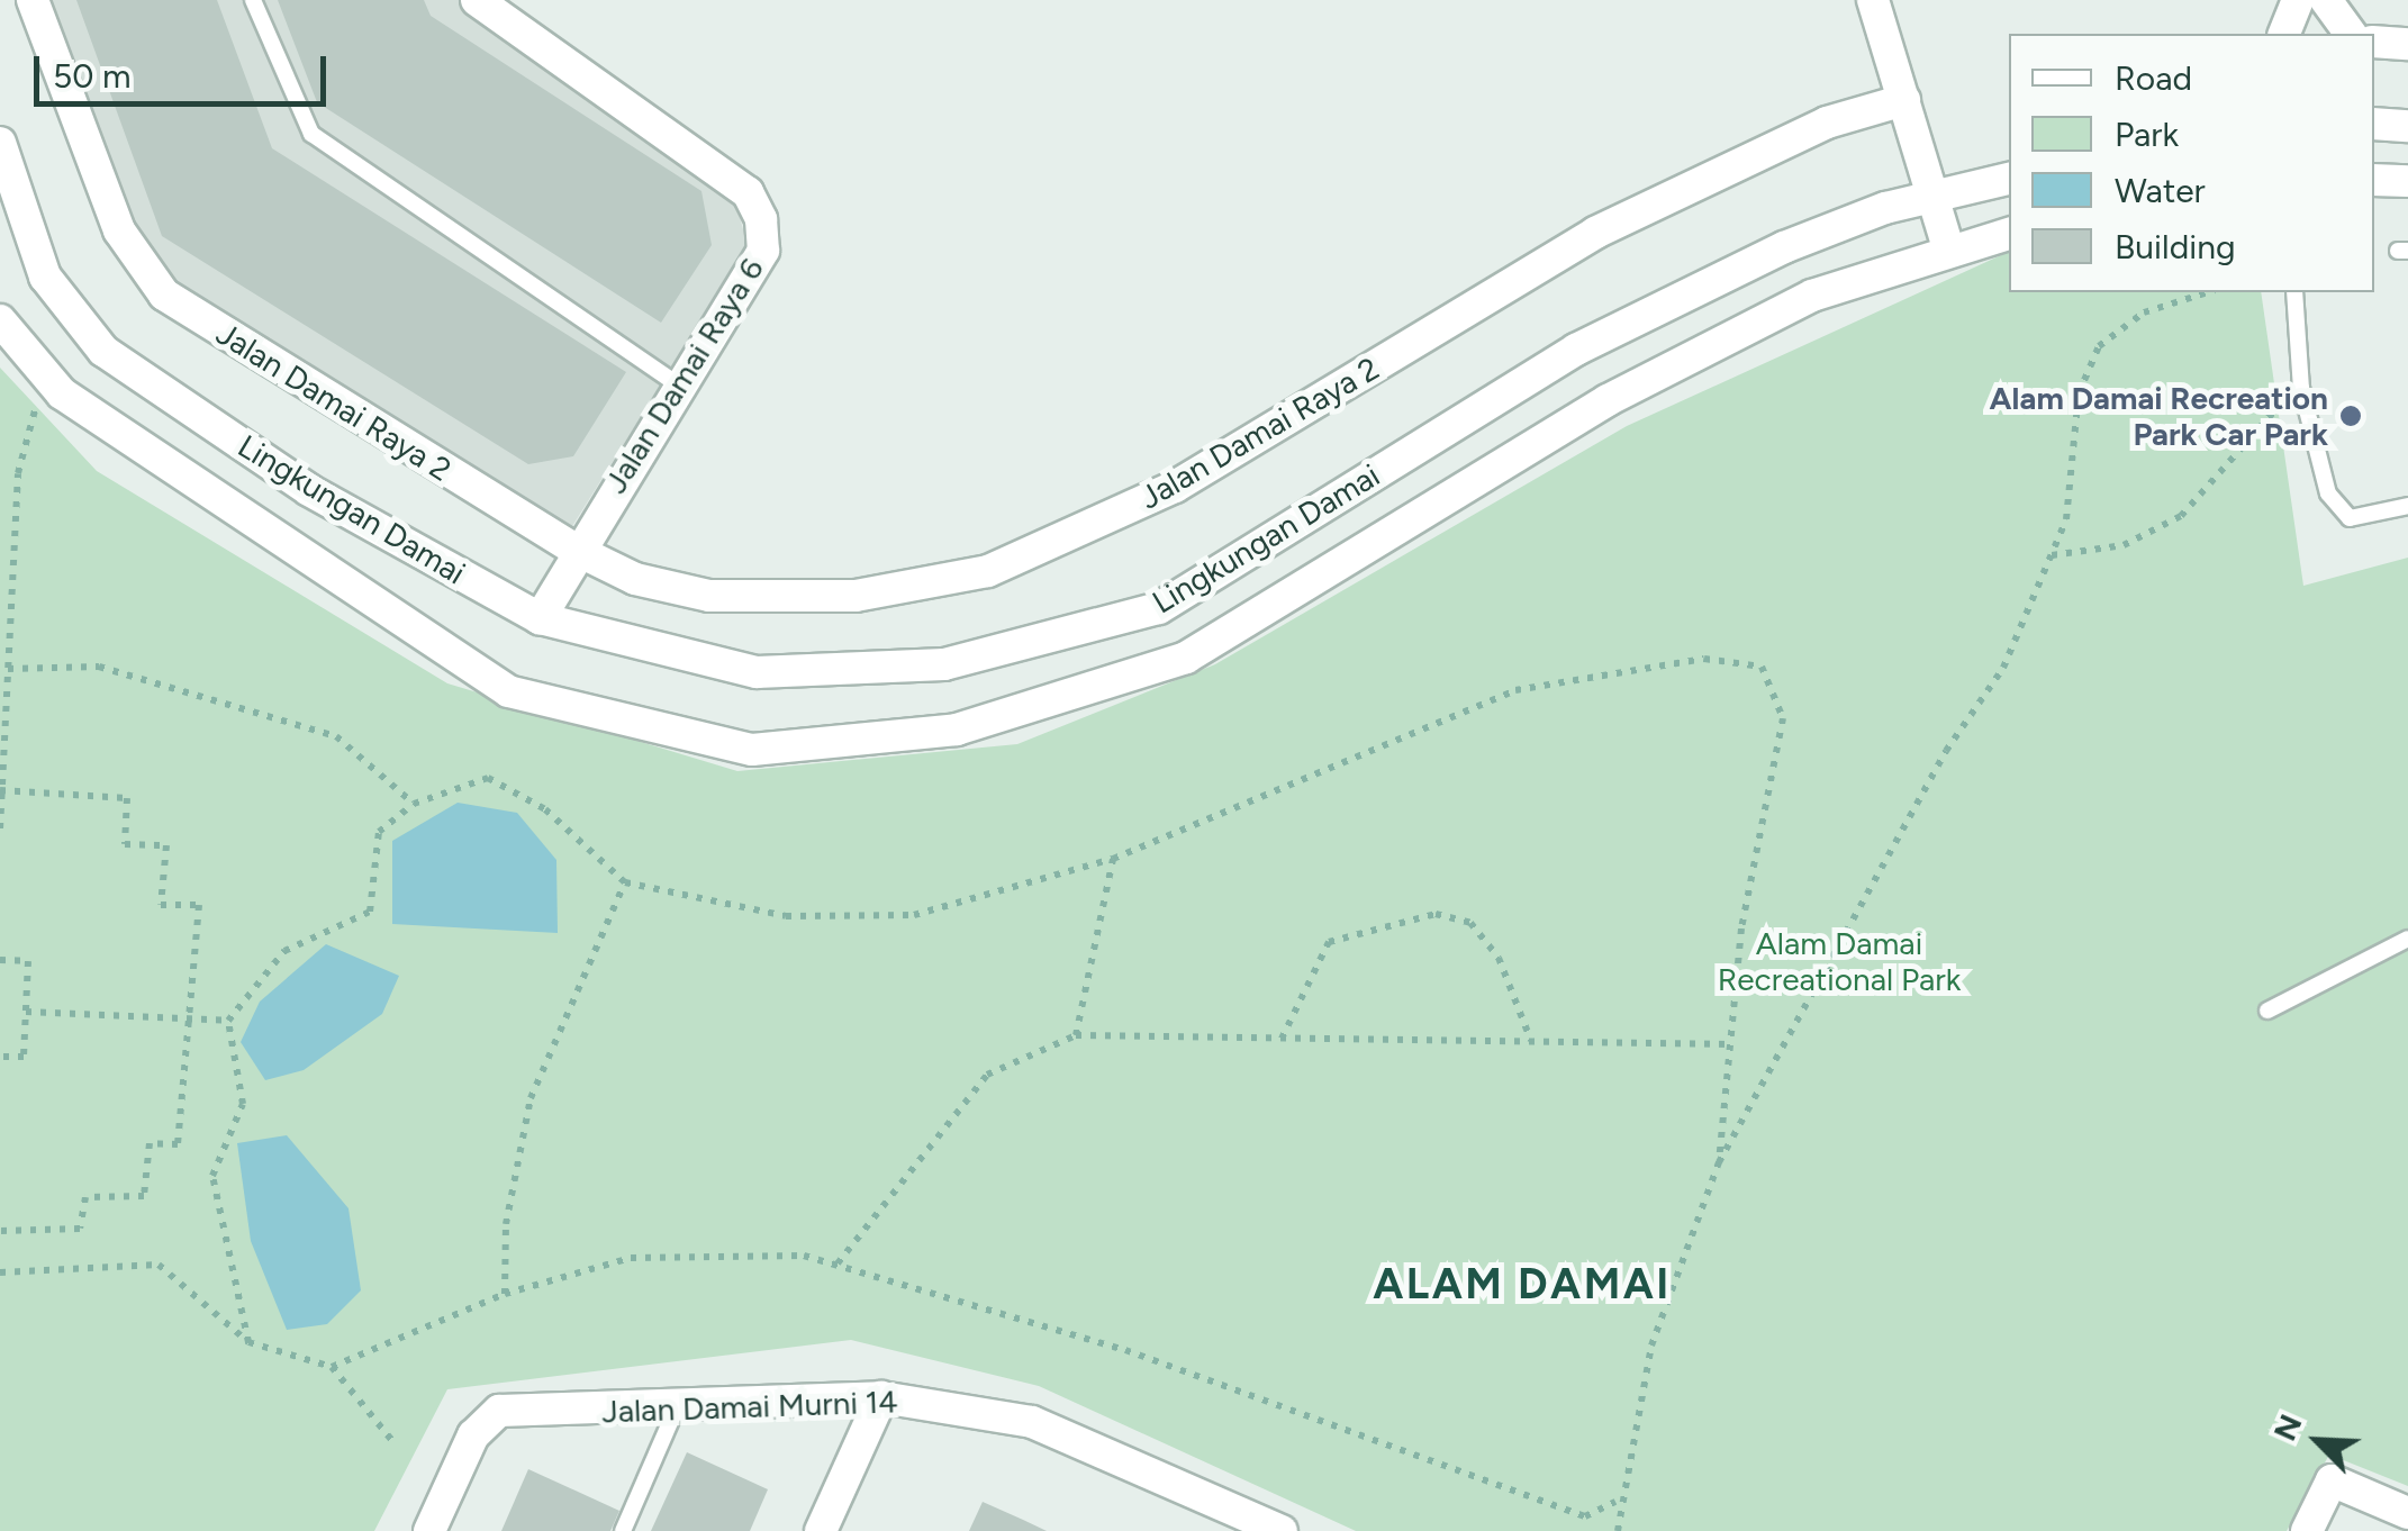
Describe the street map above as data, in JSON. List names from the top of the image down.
{
  "streets": {
    "street": [
      "Jalan Damai Raya 6",
      "Jalan Damai Raya 2",
      "Lingkungan Damai",
      "Jalan Damai Murni 14"
    ]
  },
  "crossings": [
    ["Jalan Damai Raya 6", "Jalan Damai Raya 2"],
    ["Jalan Damai Raya 6", "Lingkungan Damai"]
  ],
  "districts": ["ALAM DAMAI"],
  "parks": ["Alam Damai Recreational Park"],
  "places": ["Alam Damai Recreation Park Car Park"],
  "legend": [
    "Road",
    "Park",
    "Water",
    "Building"
  ],
  "scale_bar": "50 m",
  "north": "top left"
}
